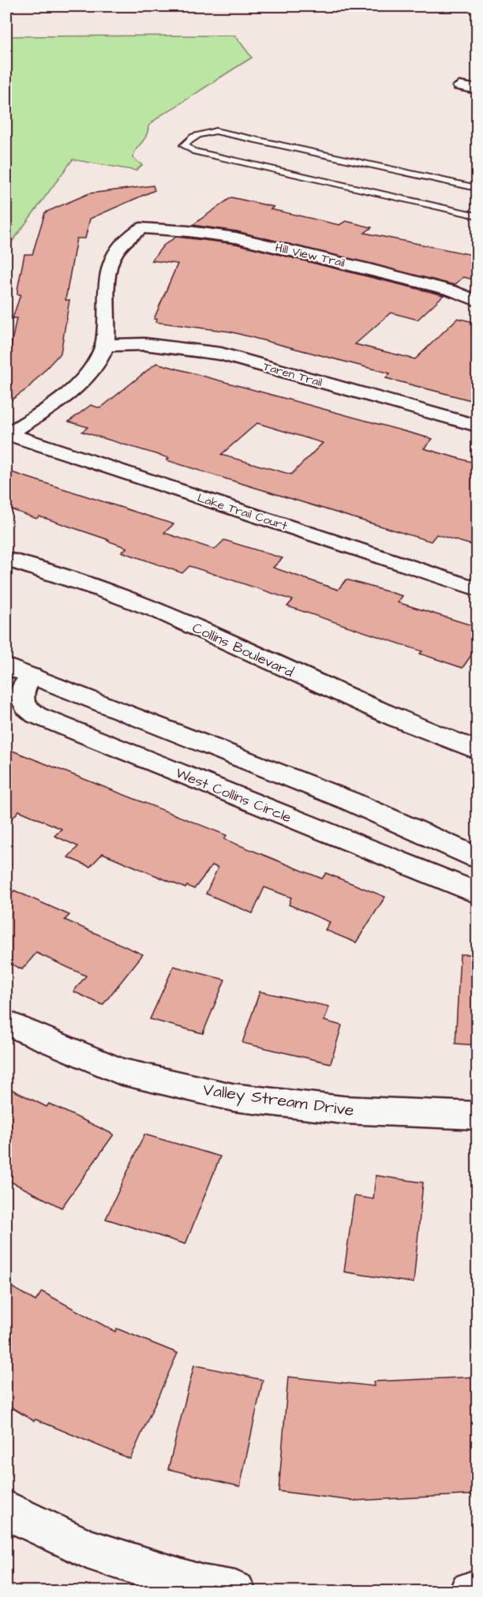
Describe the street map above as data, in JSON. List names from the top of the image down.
{
  "streets": {
    "street": [
      "Hill View Trail",
      "Taren Trail",
      "Lake Trail Court",
      "Collins Boulevard",
      "West Collins Circle",
      "Valley Stream Drive"
    ]
  },
  "crossings": [
    ["Hill View Trail", "Taren Trail"],
    ["Hill View Trail", "Lake Trail Court"],
    ["Taren Trail", "Lake Trail Court"]
  ]
}
